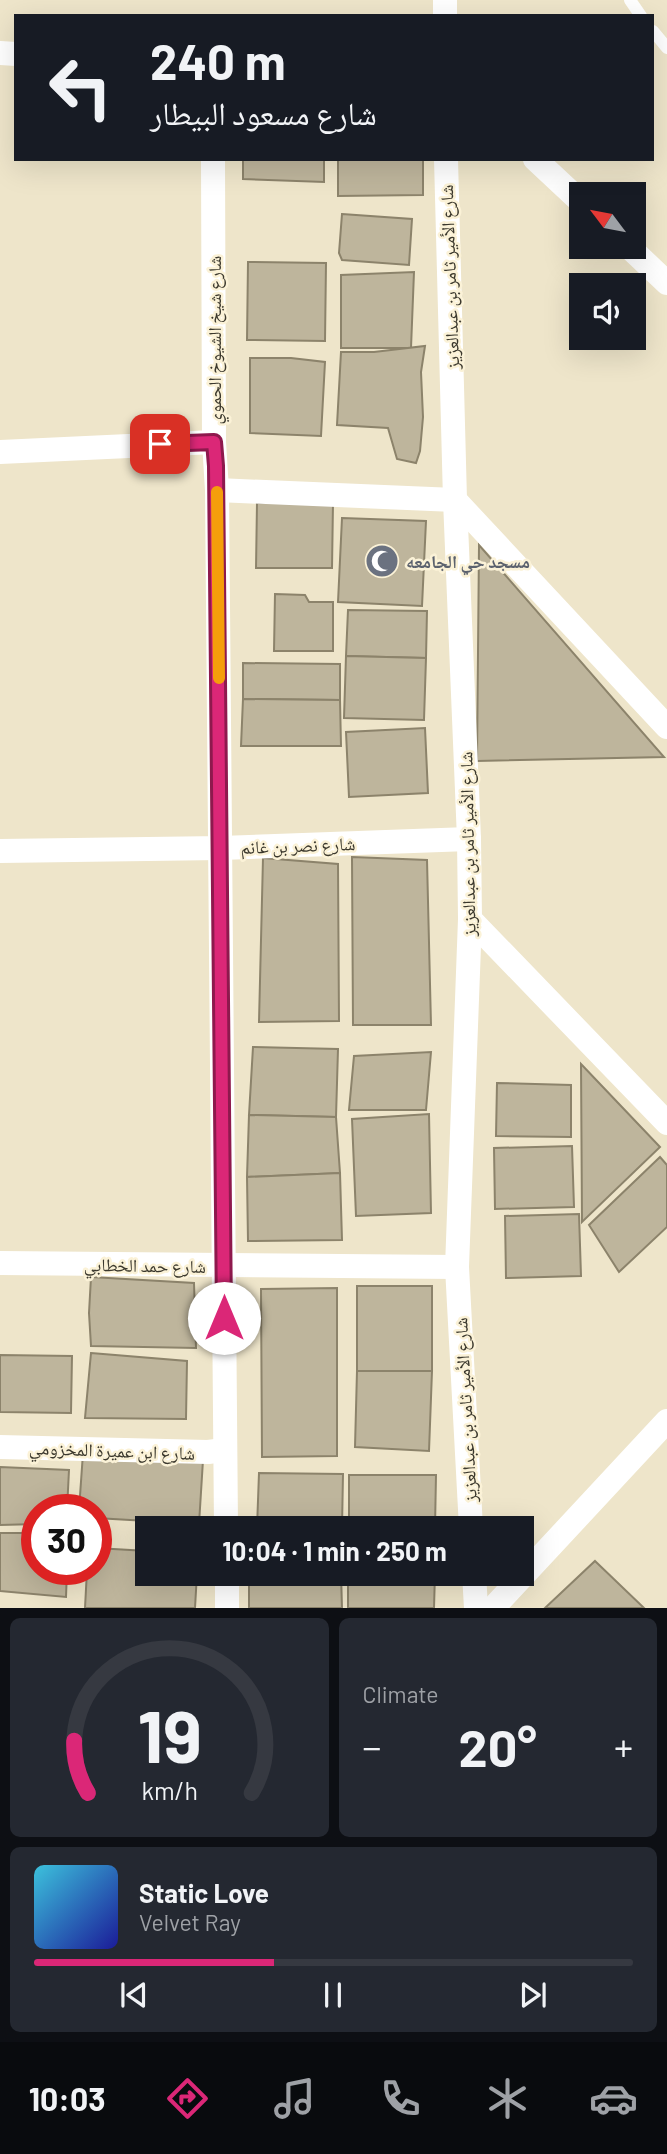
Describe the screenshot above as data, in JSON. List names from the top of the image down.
{
  "streets": {
    "street": [
      "شارع الأمير ثامر بن عبدالعزيز",
      "شارع شيخ الشيوخ الحموي",
      "شارع نصر بن غانم",
      "شارع حمد الخطابي",
      "شارع ابن عميرة المخزومي"
    ]
  },
  "crossings": [
    ["شارع الأمير ثامر بن عبدالعزيز", "شارع نصر بن غانم"],
    ["شارع الأمير ثامر بن عبدالعزيز", "شارع حمد الخطابي"],
    ["شارع شيخ الشيوخ الحموي", "شارع نصر بن غانم"],
    ["شارع شيخ الشيوخ الحموي", "شارع حمد الخطابي"],
    ["شارع شيخ الشيوخ الحموي", "شارع ابن عميرة المخزومي"]
  ],
  "places": {
    "mosque": ["مسجد حي الجامعه"]
  },
  "north": "top left",
  "page": {
    "turn": ["240 m", "شارع مسعود البيطار"],
    "limit": "30",
    "trip": "10:04 · 1 min · 250 m",
    "tile": "Climate",
    "heat": ["−", "20°", "+"],
    "song": ["Static Love", "Velvet Ray"],
    "tabs": "10:03",
    "gauge": ["19", "km/h"]
  }
}
